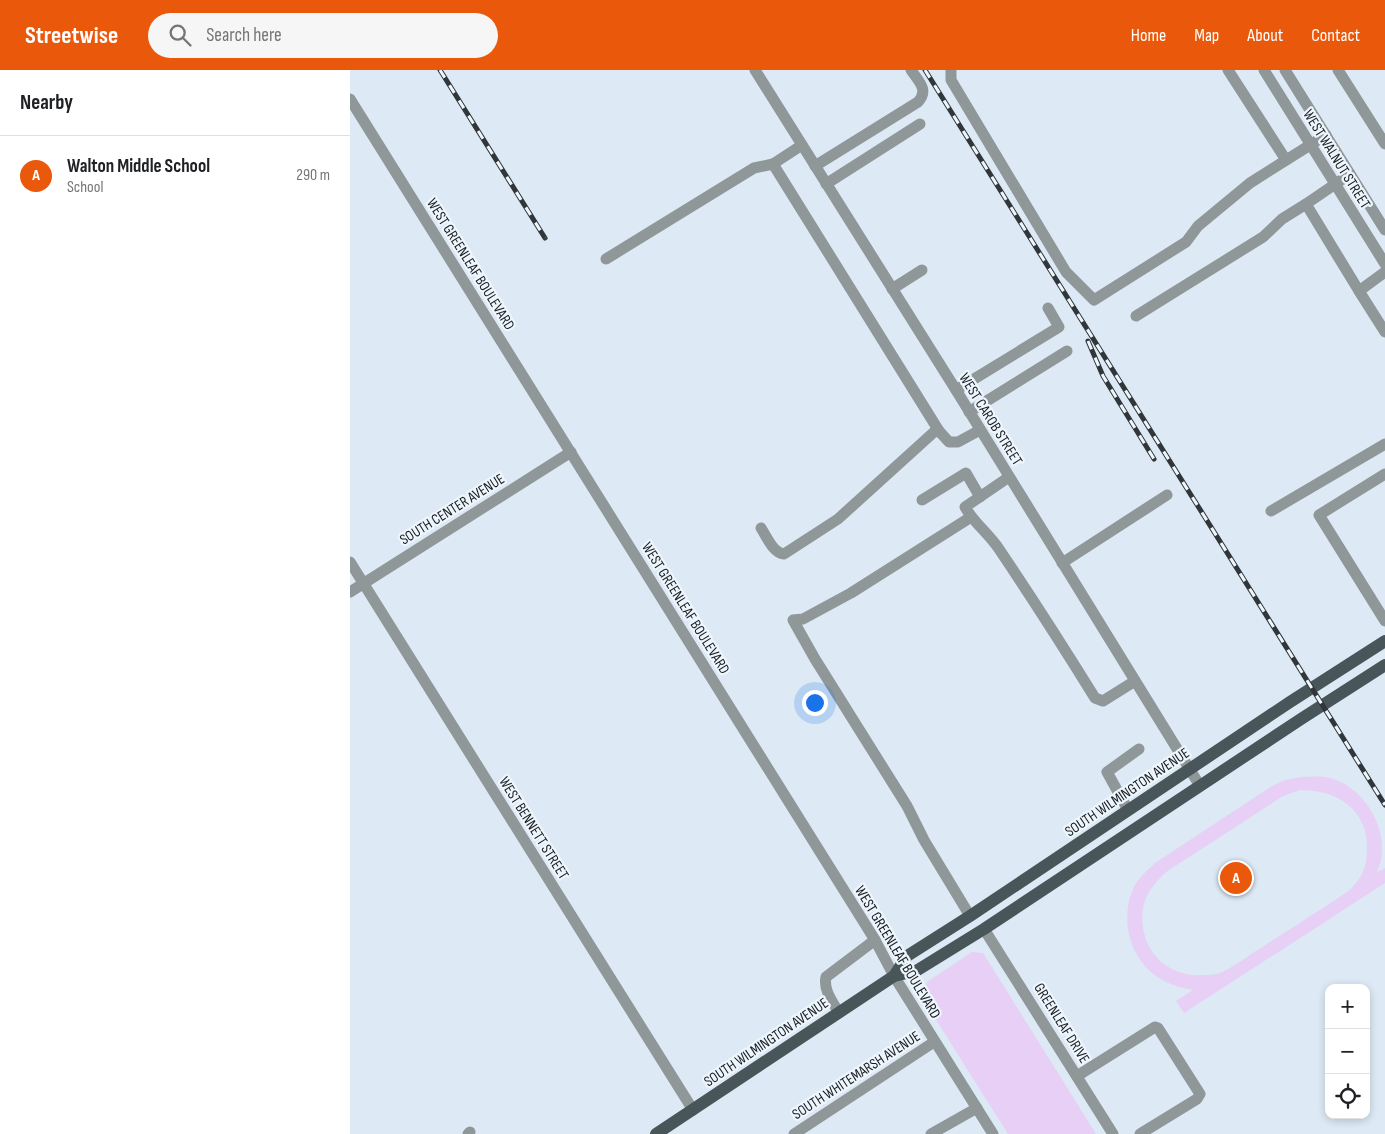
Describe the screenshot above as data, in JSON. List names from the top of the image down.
{
  "streets": {
    "main road": ["SOUTH WILMINGTON AVENUE"],
    "street": [
      "WEST WALNUT STREET",
      "WEST GREENLEAF BOULEVARD",
      "WEST CAROB STREET",
      "SOUTH CENTER AVENUE",
      "WEST BENNETT STREET",
      "GREENLEAF DRIVE",
      "SOUTH WHITEMARSH AVENUE"
    ]
  },
  "crossings": [
    ["WEST GREENLEAF BOULEVARD", "SOUTH CENTER AVENUE"],
    ["WEST GREENLEAF BOULEVARD", "SOUTH WILMINGTON AVENUE"],
    ["WEST GREENLEAF BOULEVARD", "SOUTH WHITEMARSH AVENUE"],
    ["WEST CAROB STREET", "SOUTH WILMINGTON AVENUE"],
    ["SOUTH CENTER AVENUE", "WEST BENNETT STREET"],
    ["SOUTH WILMINGTON AVENUE", "WEST BENNETT STREET"],
    ["SOUTH WILMINGTON AVENUE", "GREENLEAF DRIVE"]
  ],
  "page": {
    "header": "Streetwise",
    "search": "Search here",
    "nav": [
      "Home",
      "Map",
      "About",
      "Contact"
    ],
    "heading": "Nearby",
    "list": [
      {
        "mark": "A",
        "name": "Walton Middle School",
        "note": "School",
        "value": "290 m"
      }
    ],
    "pins": "A",
    "map_buttons": ["+", "−"]
  }
}
